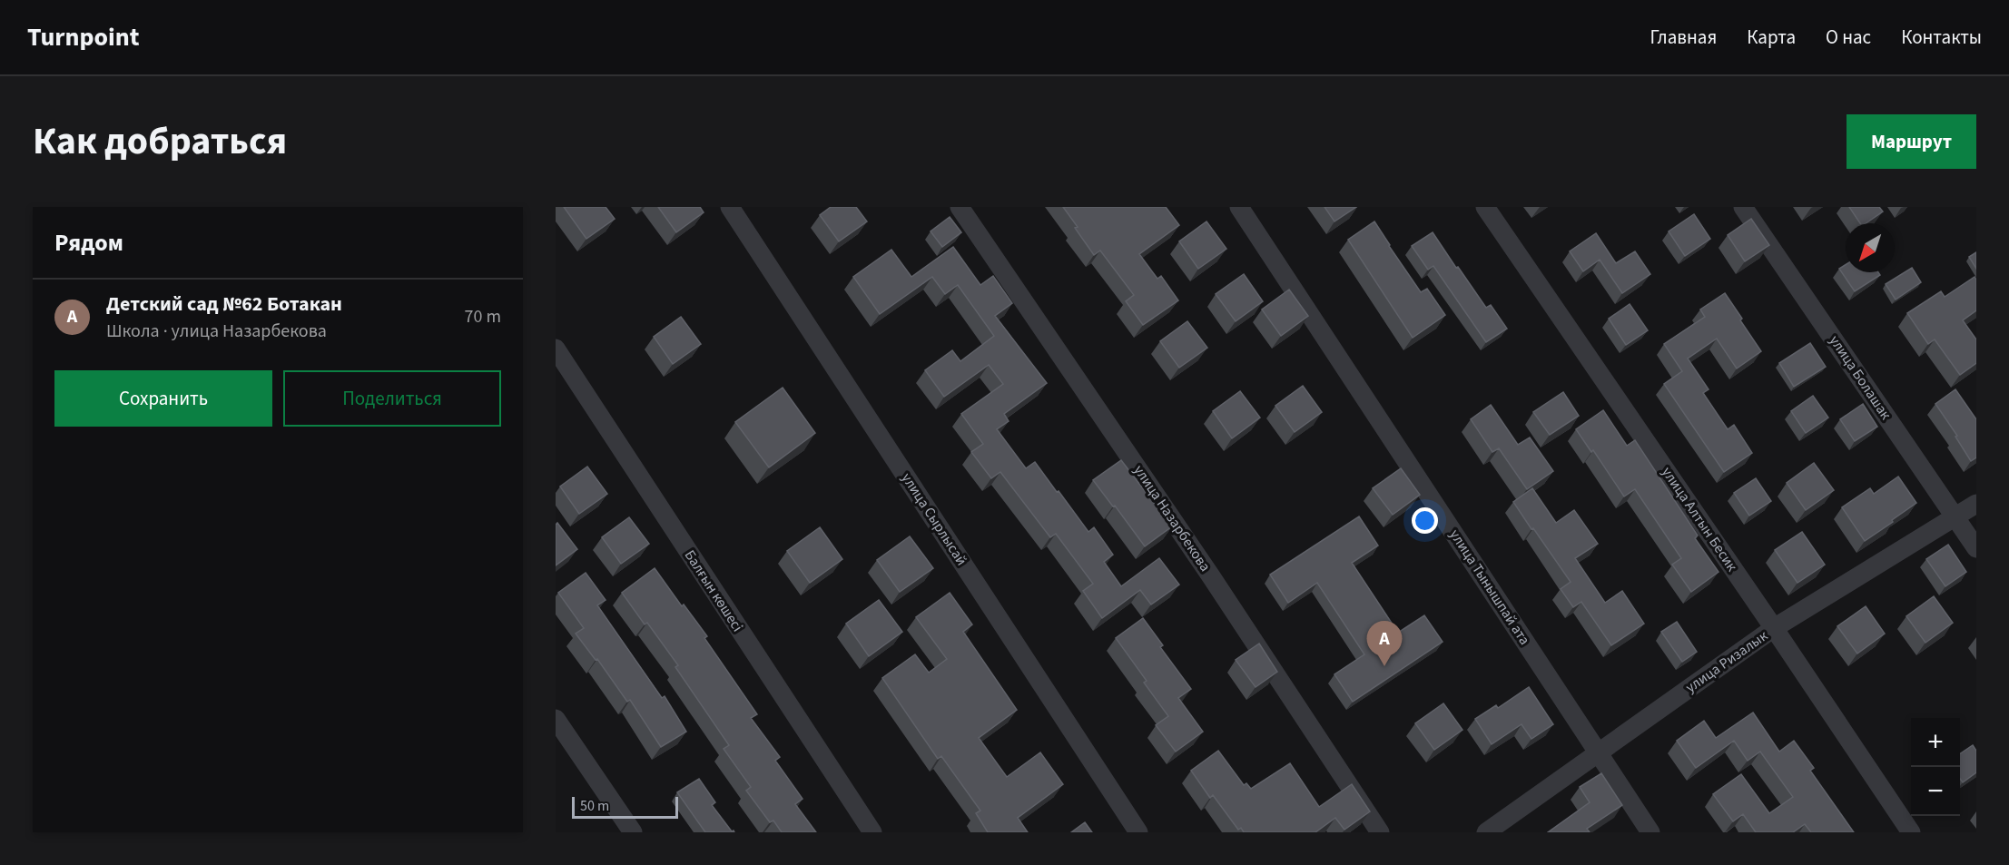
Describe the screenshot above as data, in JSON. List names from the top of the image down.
{
  "streets": {
    "street": [
      "улица Болашак",
      "улица Назарбекова",
      "улица Сырлысай",
      "улица Алтын Бесик",
      "улица Тынышпай ата",
      "Балғын көшесі",
      "улица Ризалык"
    ]
  },
  "crossings": [
    ["улица Болашак", "улица Ризалык"],
    ["улица Алтын Бесик", "улица Ризалык"],
    ["улица Тынышпай ата", "улица Ризалык"]
  ],
  "scale_bar": "50 m",
  "north": "bottom left",
  "page": {
    "header": "Turnpoint",
    "nav": [
      "Главная",
      "Карта",
      "О нас",
      "Контакты"
    ],
    "title": "Как добраться",
    "buttons": [
      "Маршрут",
      ["Сохранить", "Поделиться"]
    ],
    "heading": "Рядом",
    "list": [
      {
        "mark": "A",
        "name": "Детский сад №62 Ботакан",
        "note": "Школа · улица Назарбекова",
        "value": "70 m"
      }
    ],
    "pins": "A",
    "map_buttons": ["+", "−"],
    "scale": "50 m"
  }
}
